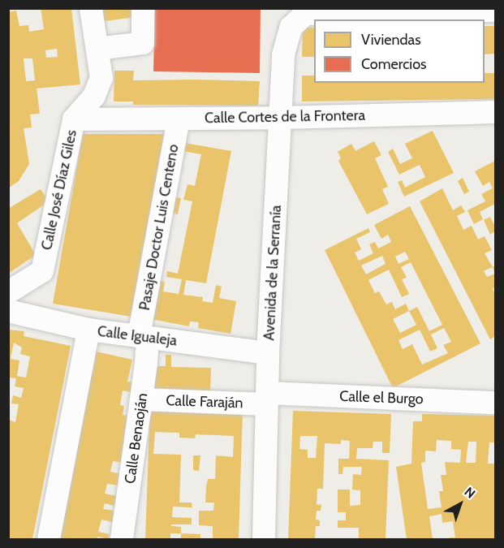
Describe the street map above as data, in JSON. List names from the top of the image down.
{
  "streets": {
    "street": [
      "Calle Cortes de la Frontera",
      "Calle José Díaz Giles",
      "Pasaje Doctor Luis Centeno",
      "Avenida de la Serranía",
      "Calle Igualeja",
      "Calle el Burgo",
      "Calle Faraján",
      "Calle Benaoján"
    ]
  },
  "crossings": [
    ["Calle Cortes de la Frontera", "Calle José Díaz Giles"],
    ["Calle Cortes de la Frontera", "Pasaje Doctor Luis Centeno"],
    ["Calle Cortes de la Frontera", "Avenida de la Serranía"],
    ["Pasaje Doctor Luis Centeno", "Calle Igualeja"],
    ["Pasaje Doctor Luis Centeno", "Calle Benaoján"],
    ["Avenida de la Serranía", "Calle Igualeja"],
    ["Avenida de la Serranía", "Calle el Burgo"],
    ["Avenida de la Serranía", "Calle Faraján"],
    ["Calle Igualeja", "Calle Benaoján"],
    ["Calle el Burgo", "Calle Faraján"],
    ["Calle Faraján", "Calle Benaoján"]
  ],
  "legend": ["Viviendas", "Comercios"],
  "north": "top right"
}
